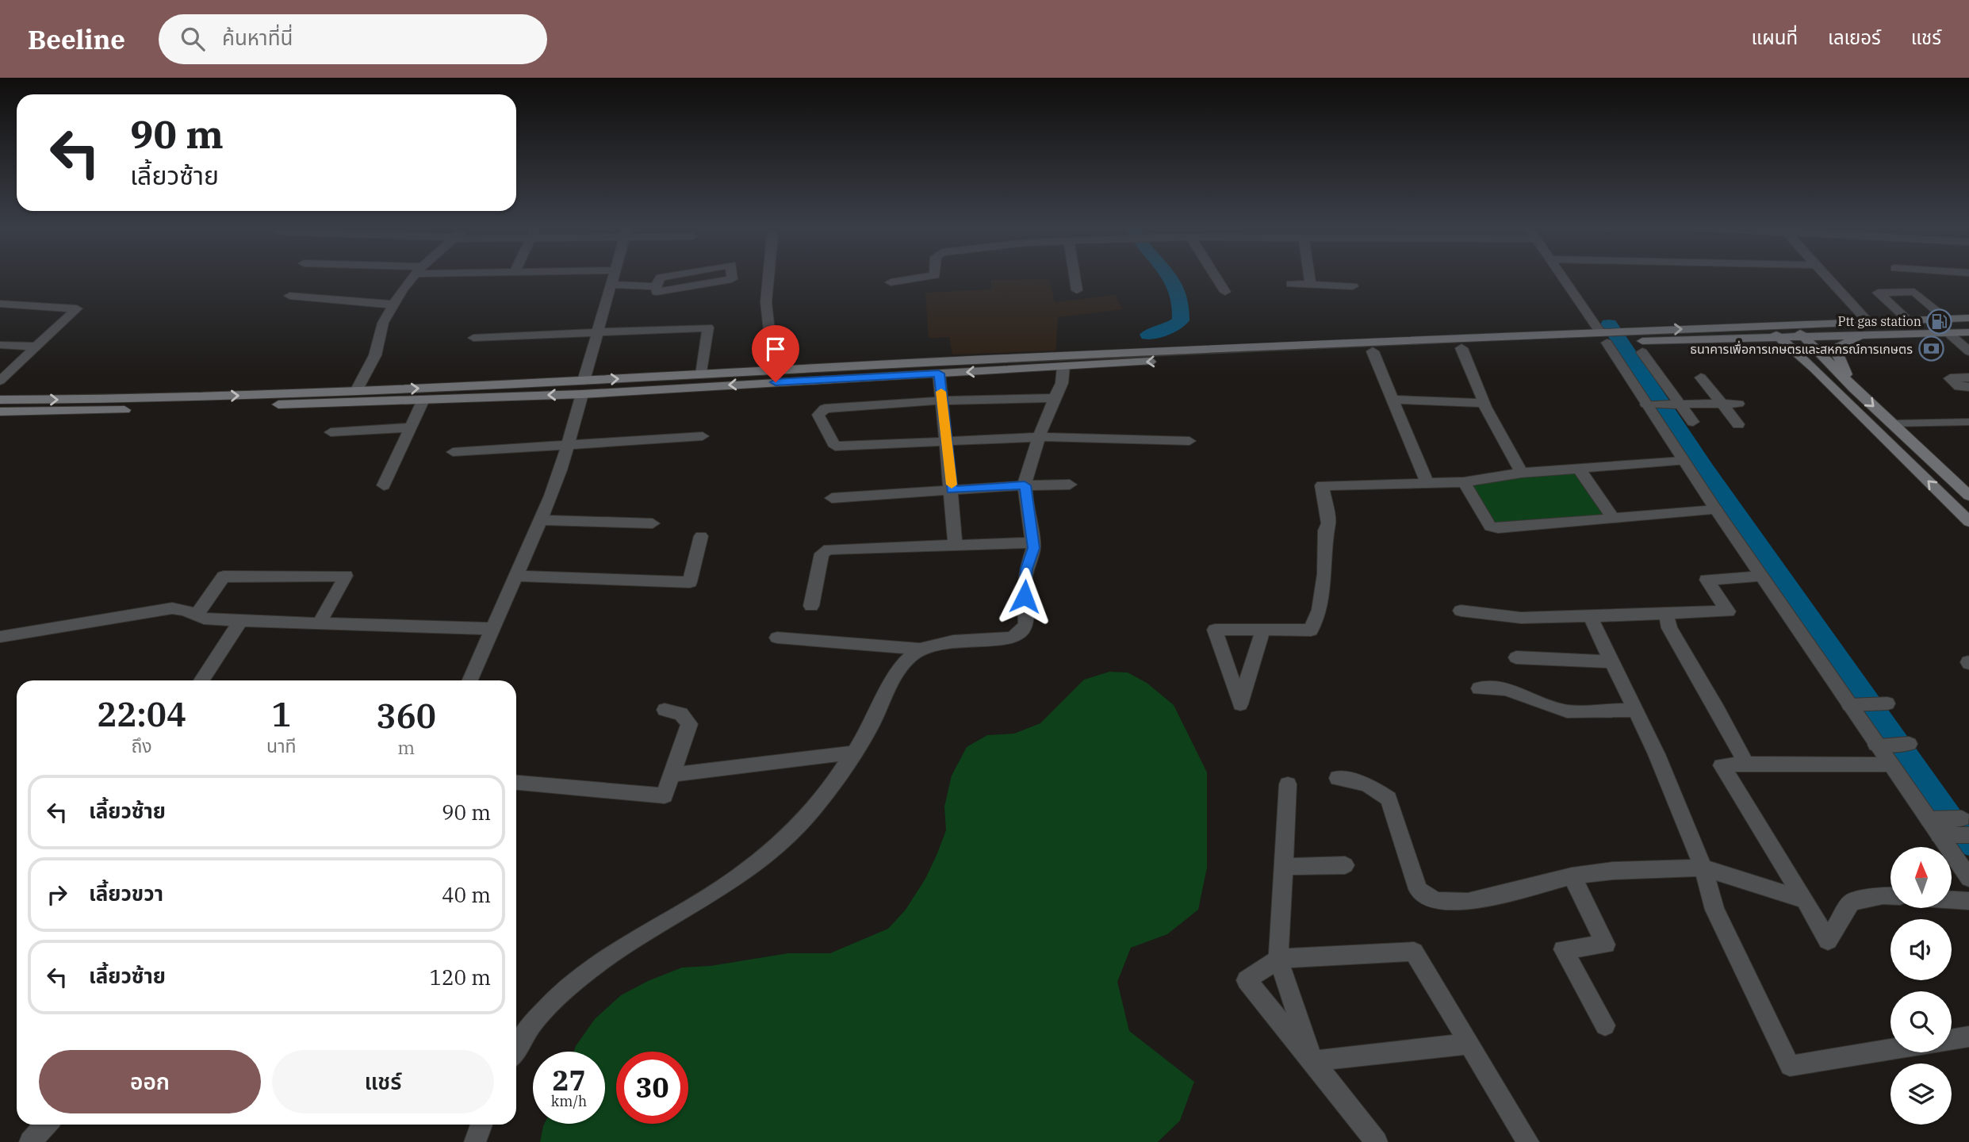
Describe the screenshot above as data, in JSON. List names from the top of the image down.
{
  "places": {
    "fuel station": ["Ptt gas station"],
    "bank": ["ธนาคารเพื่อการเกษตรและสหกรณ์การเกษตร"]
  },
  "north": "top",
  "page": {
    "header": "Beeline",
    "search": "ค้นหาที่นี่",
    "nav": ["แผนที่", "เลเยอร์", "แชร์"],
    "turn": ["90 m", "เลี้ยวซ้าย"],
    "eta": [
      "22:04",
      "ถึง",
      "1",
      "นาที",
      "360",
      "m"
    ],
    "list": [
      {
        "name": "เลี้ยวซ้าย",
        "value": "90 m"
      },
      {
        "name": "เลี้ยวขวา",
        "value": "40 m"
      },
      {
        "name": "เลี้ยวซ้าย",
        "value": "120 m"
      }
    ],
    "buttons": ["ออก", "แชร์"],
    "speed": "27 km/h",
    "limit": "30"
  }
}
